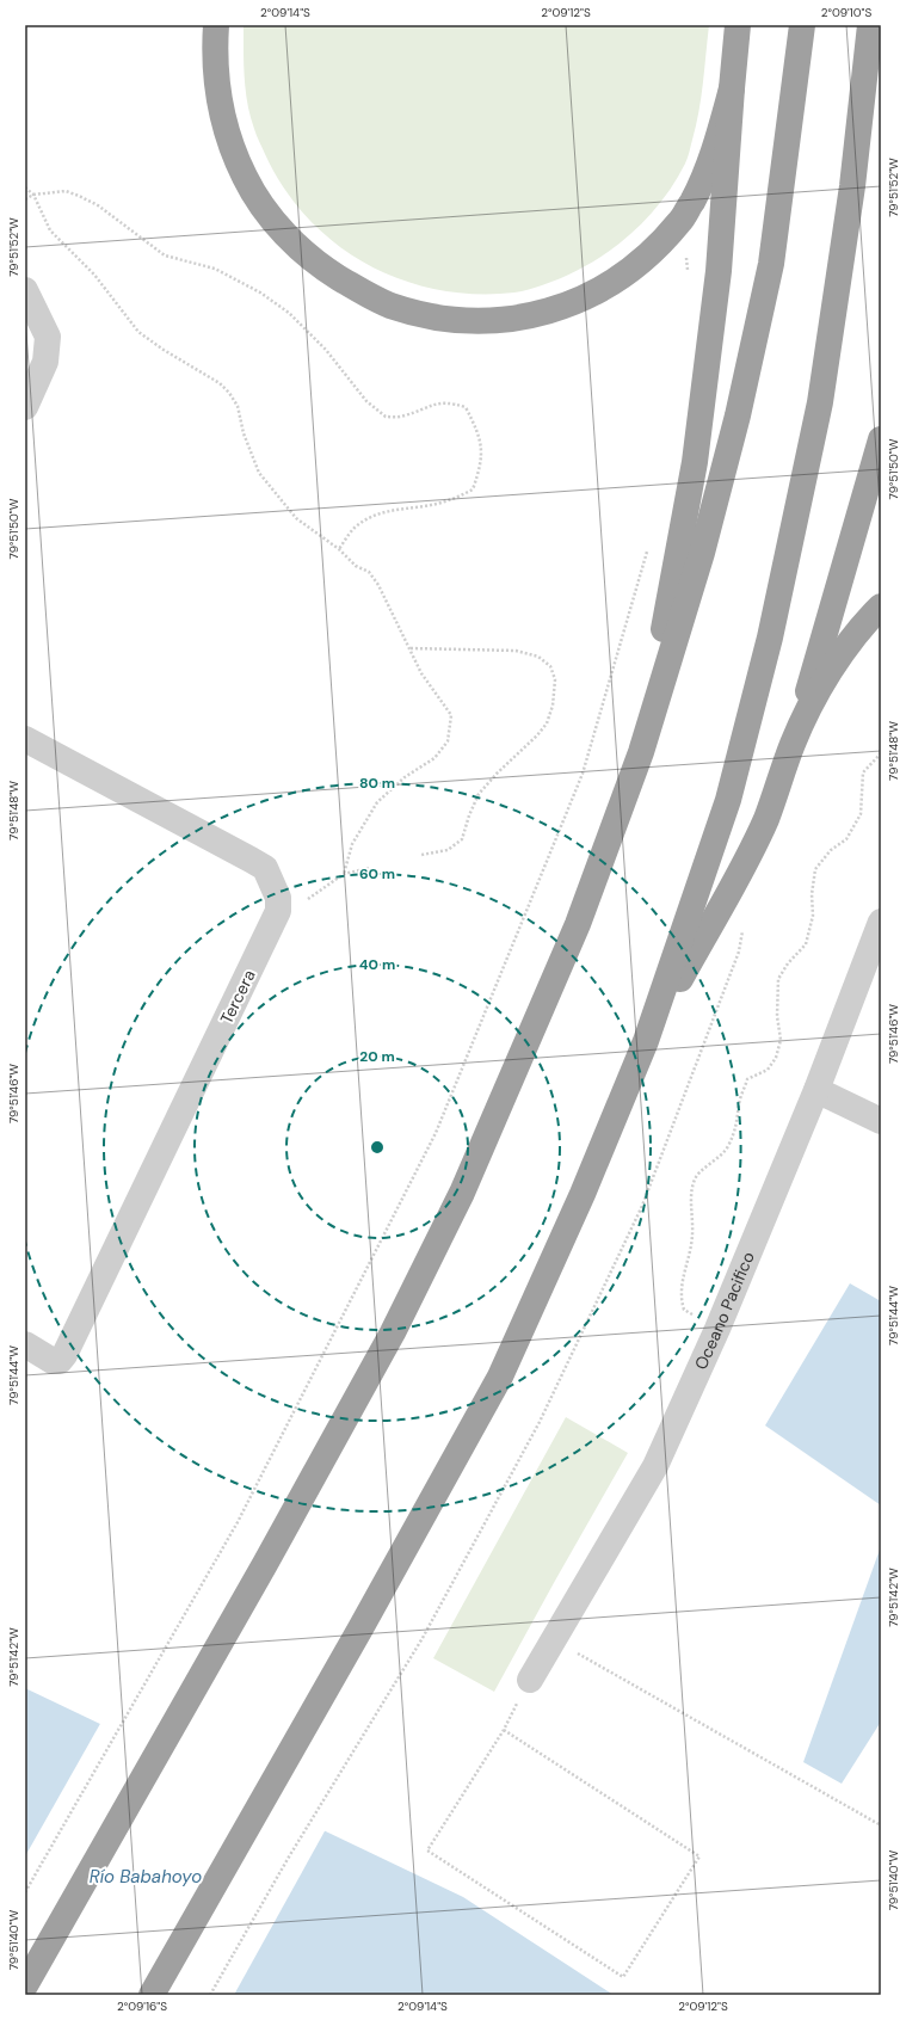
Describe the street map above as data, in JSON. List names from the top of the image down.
{
  "streets": {
    "street": ["Tercera", "Oceano Pacifico"]
  },
  "water": ["Río Babahoyo"],
  "coordinates": [
    "2°09'14\"S",
    "2°09'12\"S",
    "2°09'10\"S",
    "79°51'52\"W",
    "79°51'50\"W",
    "79°51'48\"W",
    "79°51'46\"W",
    "79°51'44\"W",
    "79°51'42\"W",
    "79°51'40\"W",
    "2°09'16\"S"
  ],
  "rings": [
    "80 m",
    "60 m",
    "40 m",
    "20 m"
  ]
}
